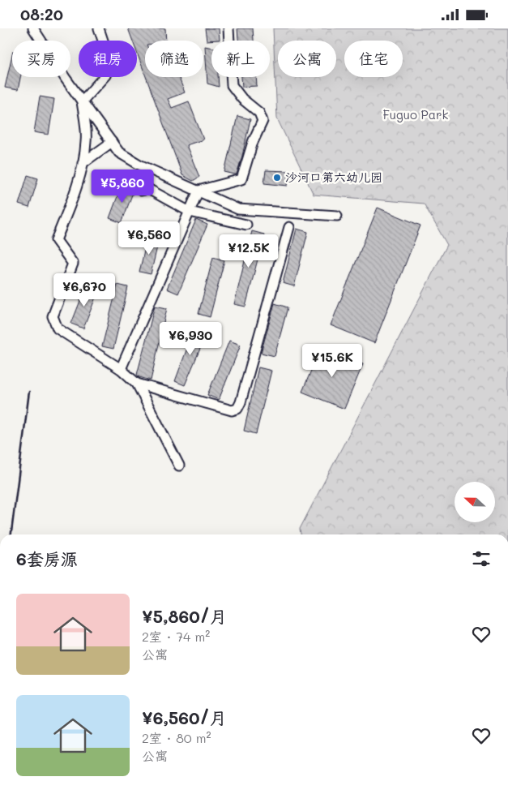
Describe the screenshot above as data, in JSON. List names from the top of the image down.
{
  "parks": ["Fuguo Park"],
  "places": ["沙河口第六幼儿园"],
  "north": "left",
  "page": {
    "status": "08:20",
    "chip": [
      "买房",
      "租房",
      "筛选",
      "新上",
      "公寓",
      "住宅"
    ],
    "price": [
      "¥5,860",
      "¥6,560",
      "¥12.5K",
      "¥6,670",
      "¥6,930",
      "¥15.6K"
    ],
    "heading": "6套房源",
    "list": [
      {
        "name": "¥5,860/月",
        "note": "2室 · 74 m² · 公寓"
      },
      {
        "name": "¥6,560/月",
        "note": "2室 · 80 m² · 公寓"
      }
    ]
  }
}
